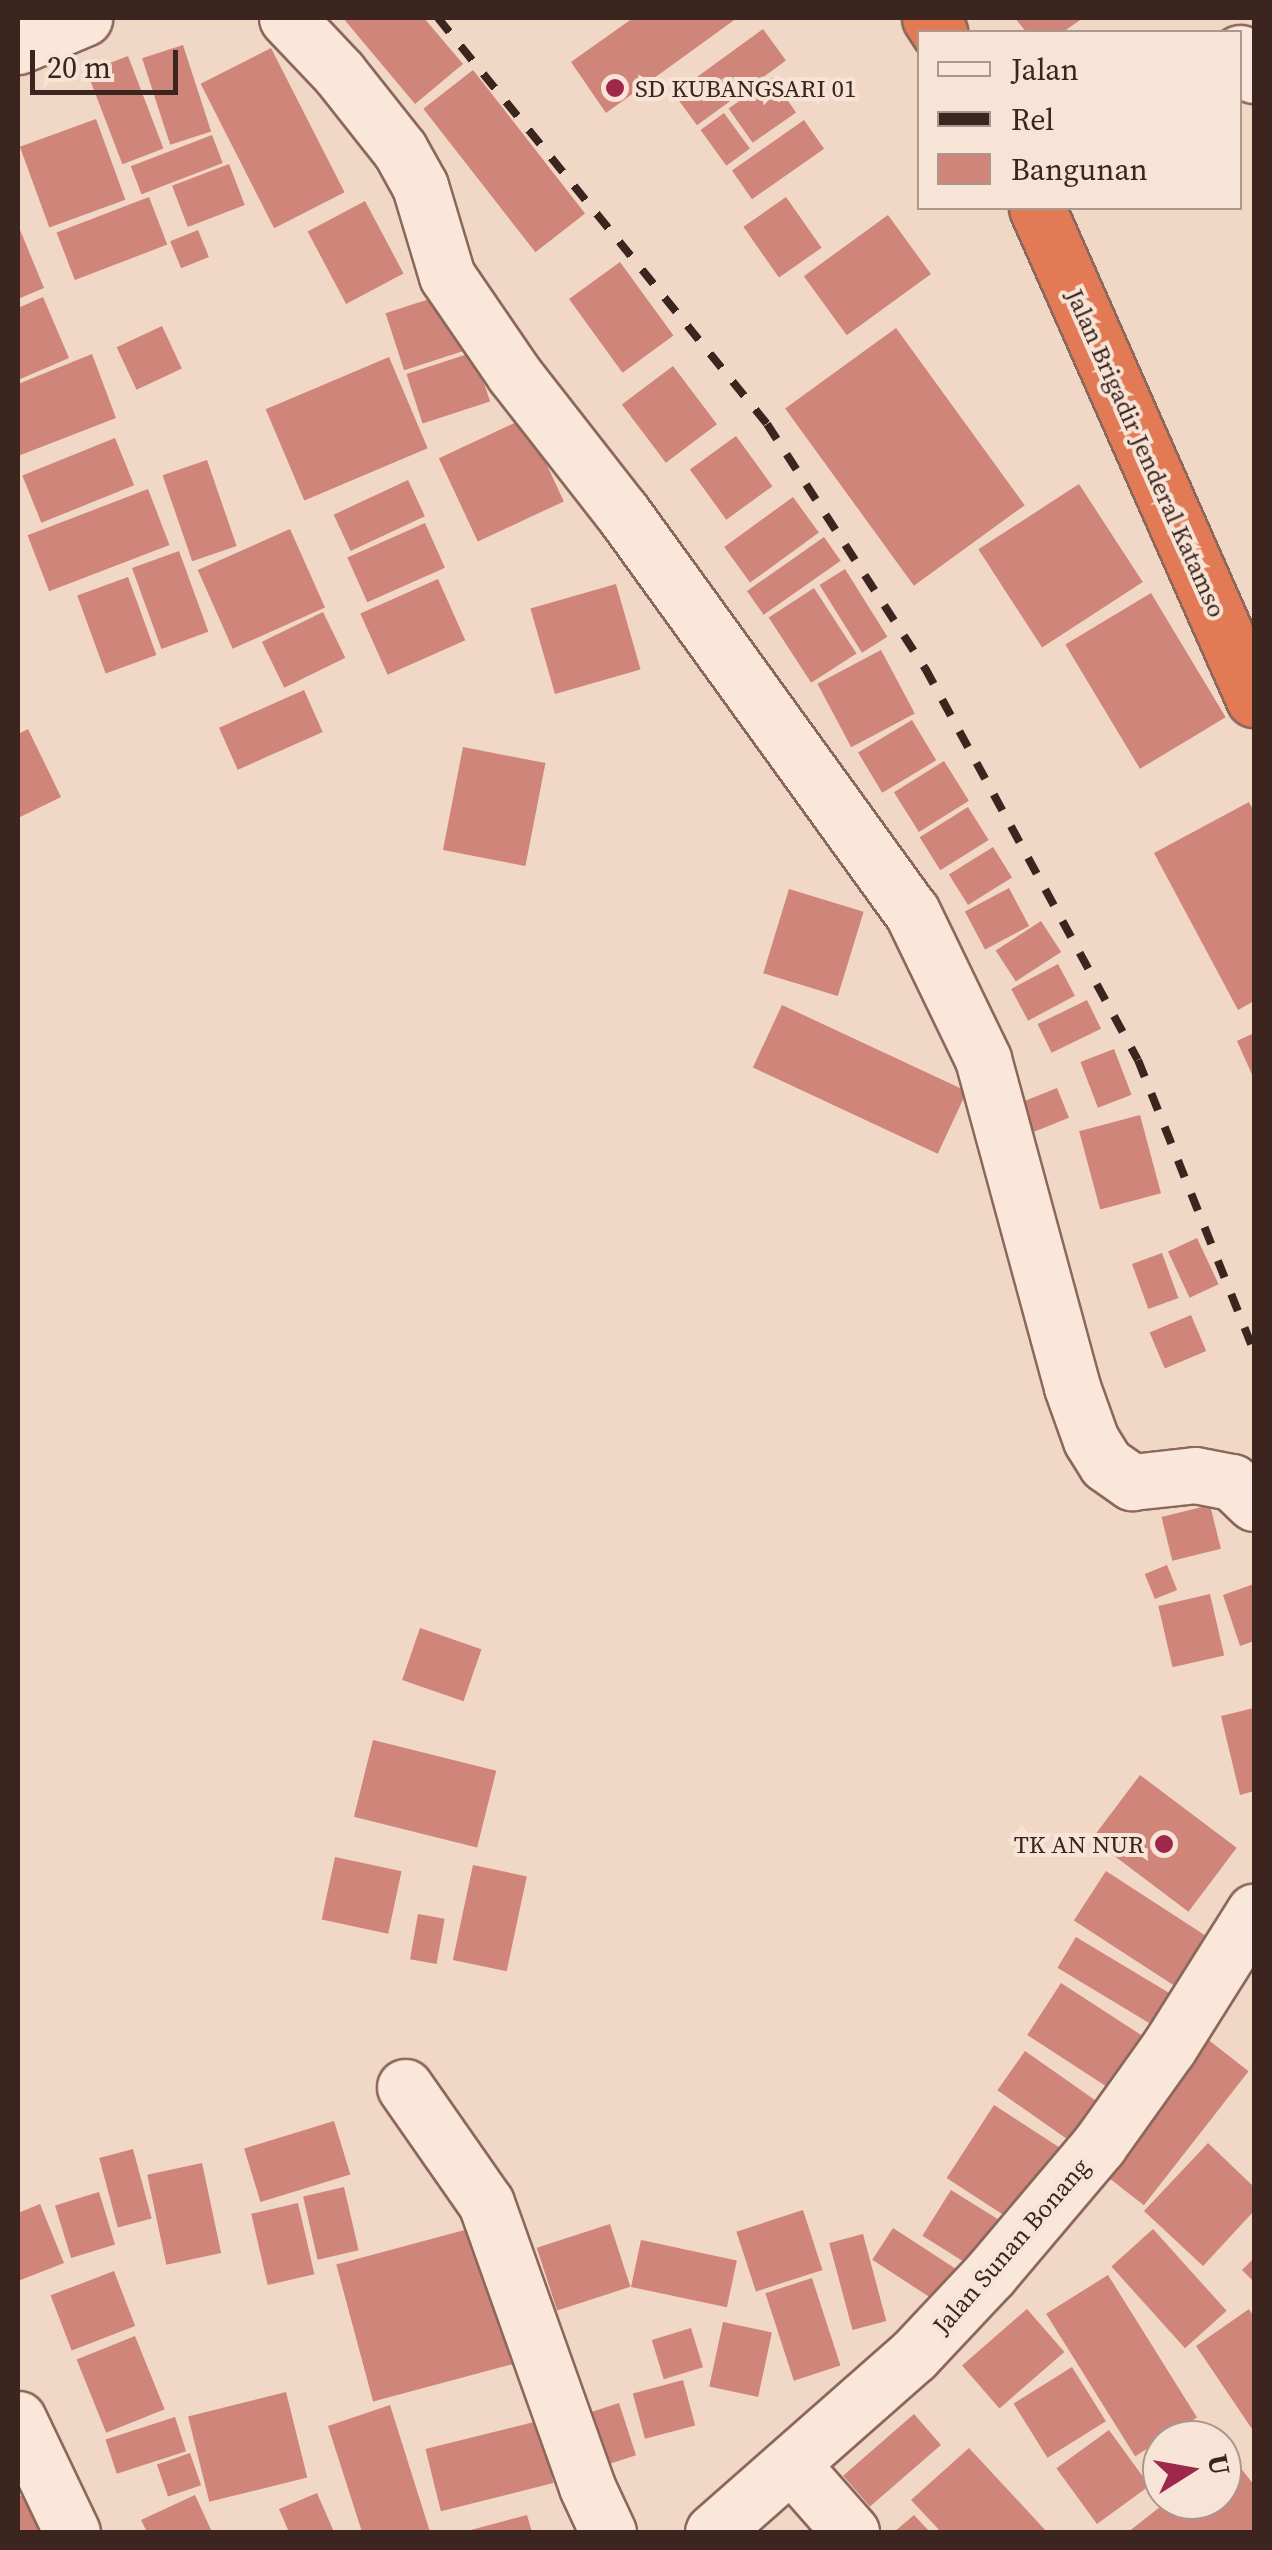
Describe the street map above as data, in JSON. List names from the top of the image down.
{
  "streets": {
    "highway": ["Jalan Brigadir Jenderal Katamso"],
    "street": ["Jalan Sunan Bonang"]
  },
  "places": ["SD KUBANGSARI 01", "TK AN NUR"],
  "legend": ["Jalan", "Rel", "Bangunan"],
  "scale_bar": "20 m",
  "north": "right"
}
